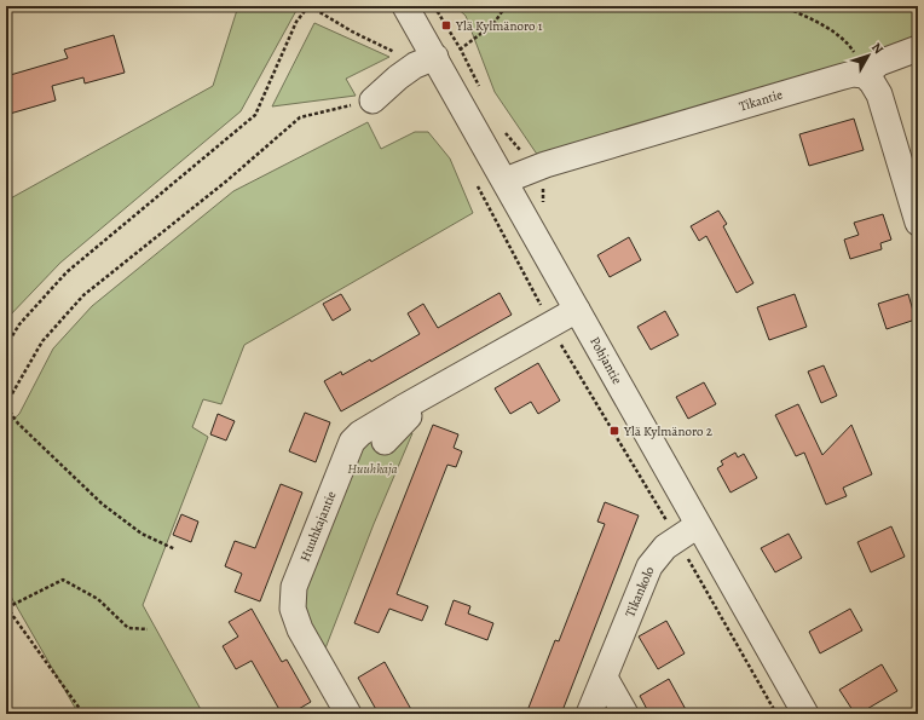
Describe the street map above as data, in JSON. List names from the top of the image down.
{
  "streets": {
    "street": [
      "Tikantie",
      "Pohjantie",
      "Huuhkajantie",
      "Tikankolo"
    ]
  },
  "crossings": [
    ["Tikantie", "Pohjantie"],
    ["Pohjantie", "Huuhkajantie"],
    ["Pohjantie", "Tikankolo"]
  ],
  "parks": ["Huuhkaja"],
  "places": {
    "transit": ["Ylä Kylmänoro 1", "Ylä Kylmänoro 2"]
  },
  "north": "top right"
}
